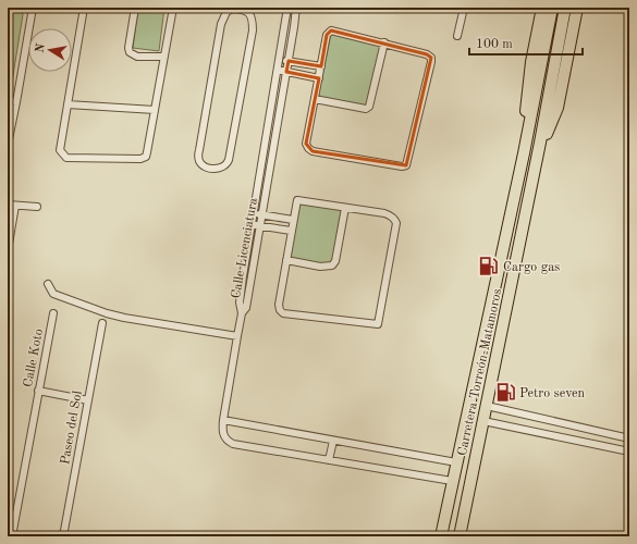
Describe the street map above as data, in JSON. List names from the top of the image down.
{
  "streets": {
    "highway": ["Carretera Torreón-Matamoros"],
    "street": ["Calle Licenciatura", "Calle Koto", "Paseo del Sol"]
  },
  "places": {
    "fuel station": ["Cargo gas", "Petro seven"]
  },
  "scale_bar": "100 m",
  "north": "left"
}
